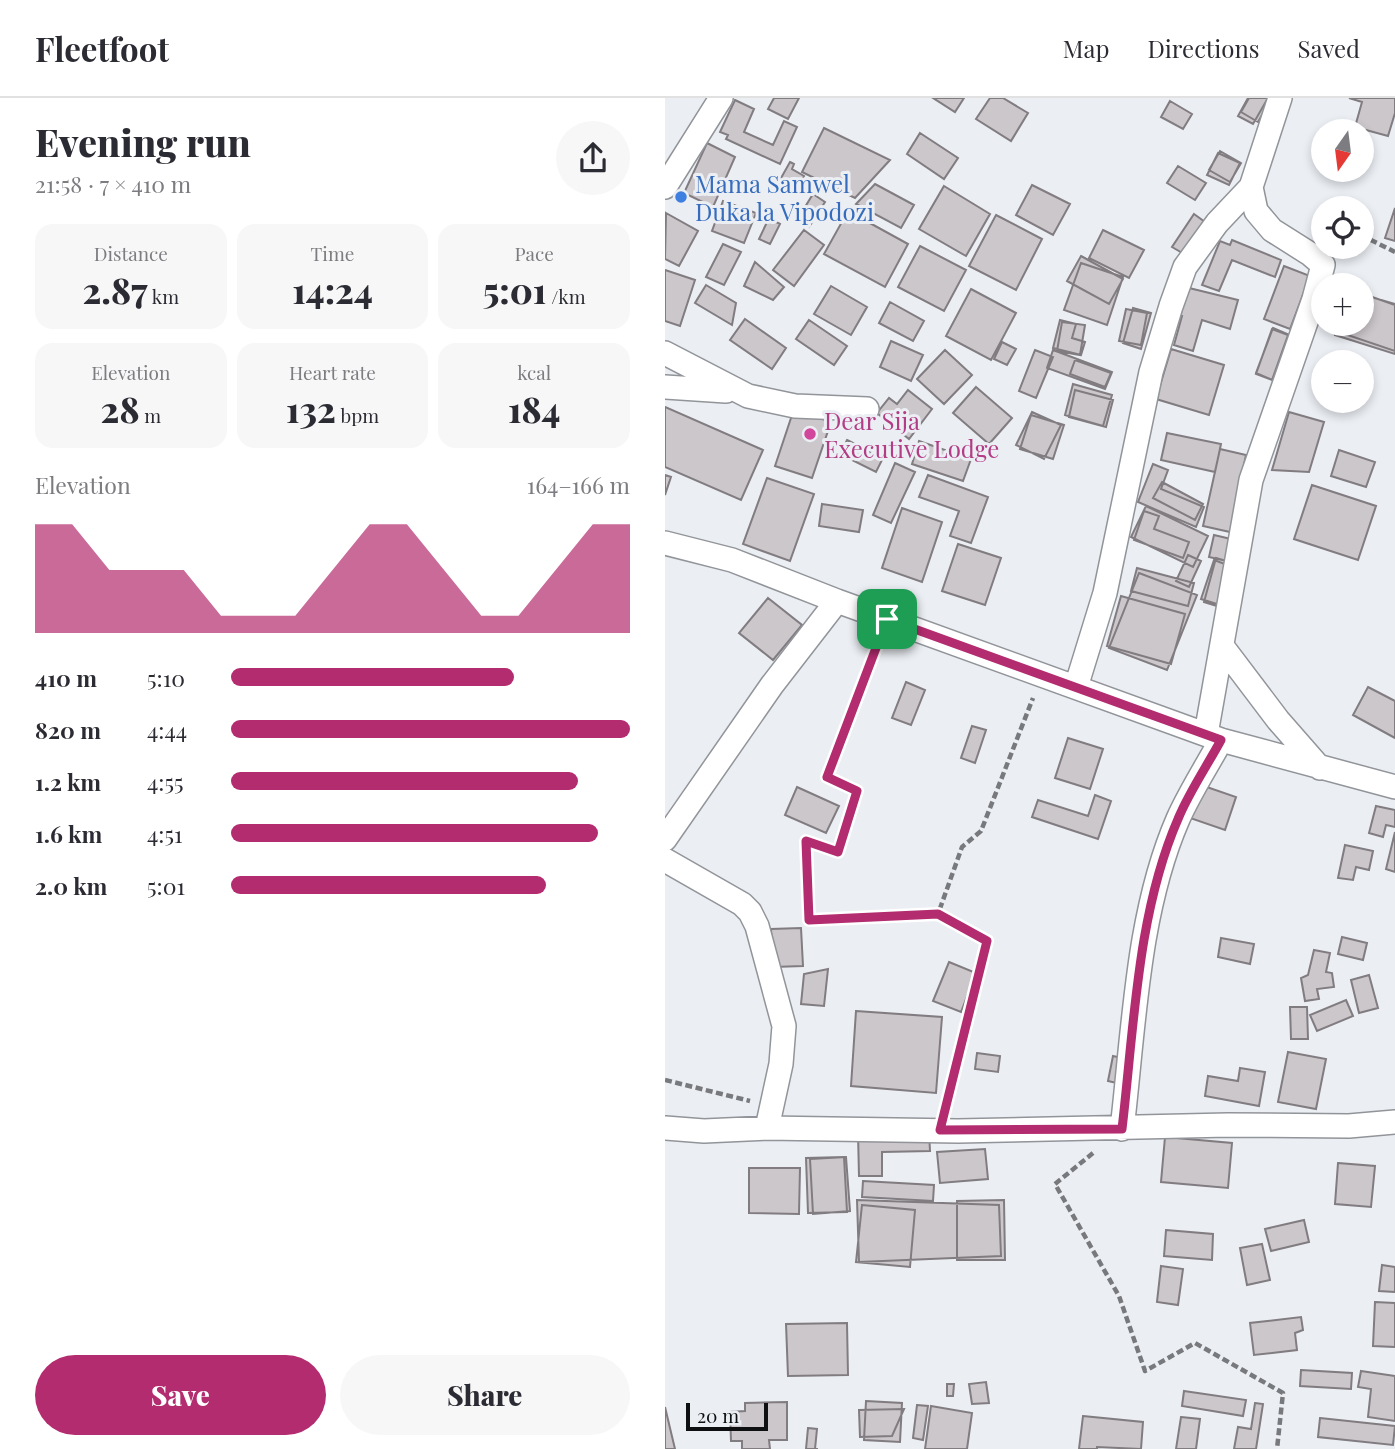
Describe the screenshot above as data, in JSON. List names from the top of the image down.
{
  "places": ["Mama Samwel Duka la Vipodozi", "Dear Sija Executive Lodge"],
  "scale_bar": "20 m",
  "north": "bottom",
  "page": {
    "header": "Fleetfoot",
    "nav": ["Map", "Directions", "Saved"],
    "heading": ["Evening run", "21:58 · 7 × 410 m"],
    "map_buttons": ["+", "−"],
    "stats": [
      ["Distance", "2.87 km"],
      ["Time", "14:24"],
      ["Pace", "5:01 /km"],
      ["Elevation", "28 m"],
      ["Heart rate", "132 bpm"],
      ["kcal", "184"]
    ],
    "chart": ["Elevation", "164–166 m"],
    "list": [
      {
        "name": "410 m",
        "note": "5:10"
      },
      {
        "name": "820 m",
        "note": "4:44"
      },
      {
        "name": "1.2 km",
        "note": "4:55"
      },
      {
        "name": "1.6 km",
        "note": "4:51"
      },
      {
        "name": "2.0 km",
        "note": "5:01"
      }
    ],
    "buttons": ["Save", "Share"],
    "scale": "20 m"
  }
}
